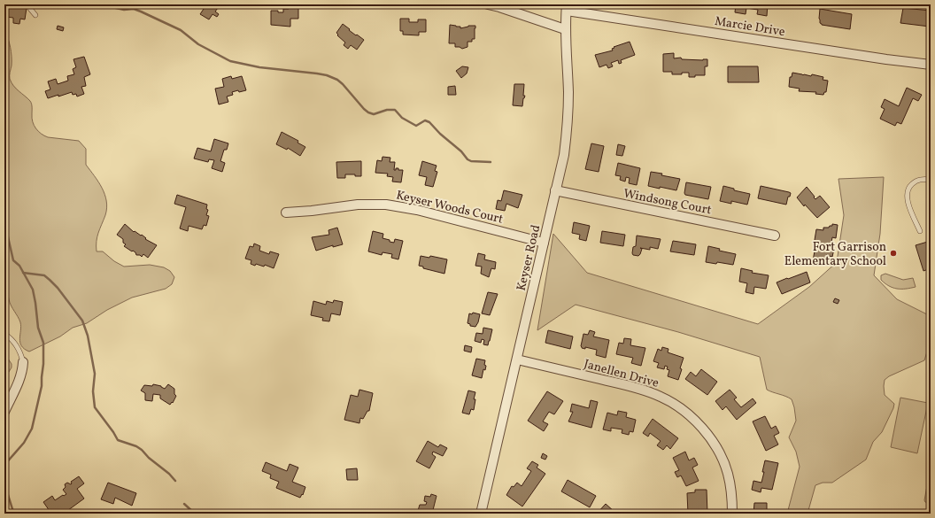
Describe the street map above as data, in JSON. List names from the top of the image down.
{
  "streets": {
    "street": [
      "Marcie Drive",
      "Windsong Court",
      "Keyser Woods Court",
      "Keyser Road",
      "Janellen Drive"
    ]
  },
  "crossings": [
    ["Marcie Drive", "Keyser Road"],
    ["Windsong Court", "Keyser Road"],
    ["Keyser Woods Court", "Keyser Road"],
    ["Keyser Road", "Janellen Drive"]
  ],
  "places": ["Fort Garrison Elementary School"]
}
